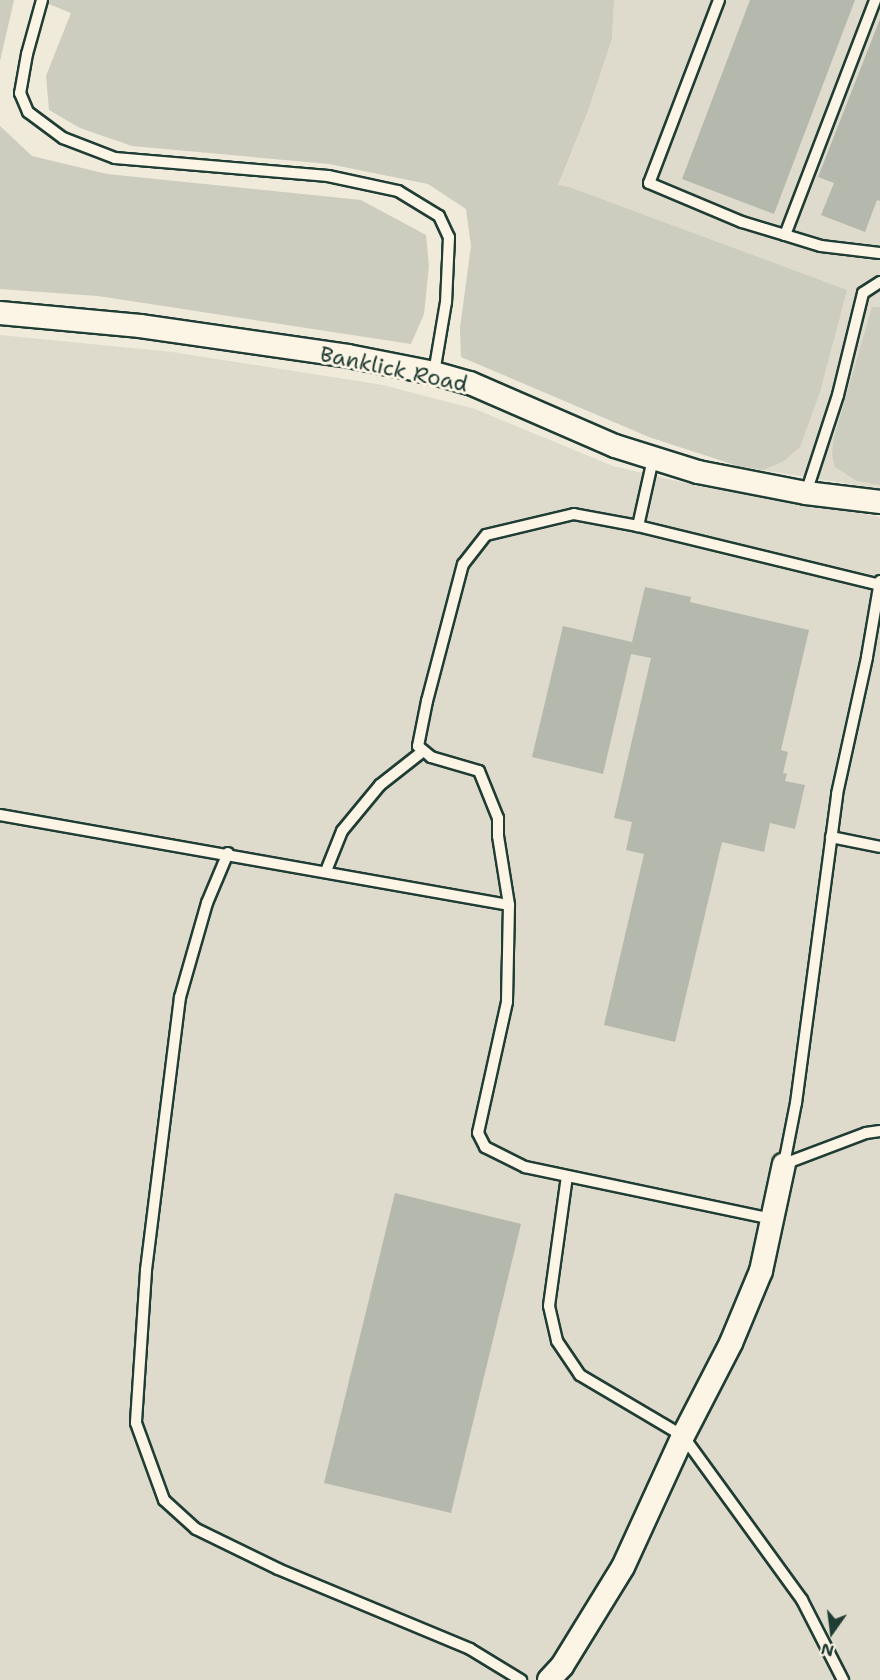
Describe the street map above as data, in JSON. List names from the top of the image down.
{
  "streets": {
    "street": ["Banklick Road"]
  },
  "north": "bottom"
}
